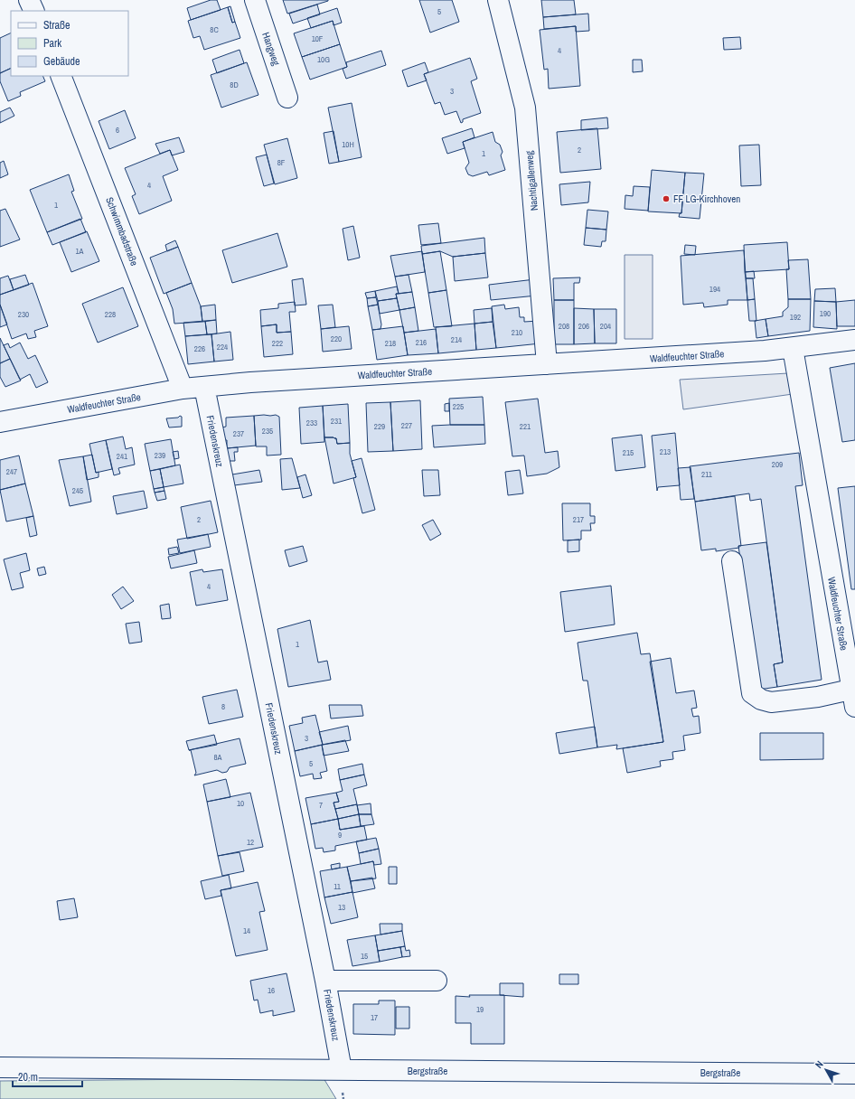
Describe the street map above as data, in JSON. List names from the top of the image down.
{
  "streets": {
    "street": [
      "Hangweg",
      "Nachtigallenweg",
      "Schwimmbadstraße",
      "Waldfeuchter Straße",
      "Friedenskreuz",
      "Bergstraße"
    ]
  },
  "crossings": [
    ["Nachtigallenweg", "Waldfeuchter Straße"],
    ["Schwimmbadstraße", "Waldfeuchter Straße"],
    ["Waldfeuchter Straße", "Friedenskreuz"],
    ["Friedenskreuz", "Bergstraße"]
  ],
  "places": ["FF LG-Kirchhoven"],
  "house_numbers": [
    "5",
    "8C",
    "10F",
    "4",
    "10G",
    "8D",
    "3",
    "6",
    "10H",
    "2",
    "1",
    "8F",
    "4",
    "1",
    "1A",
    "194",
    "190",
    "230",
    "228",
    "192",
    "208",
    "206",
    "204",
    "210",
    "220",
    "214",
    "216",
    "222",
    "218",
    "224",
    "226",
    "225",
    "231",
    "233",
    "227",
    "229",
    "221",
    "235",
    "237",
    "213",
    "215",
    "239",
    "241",
    "209",
    "247",
    "211",
    "245",
    "2",
    "217",
    "4",
    "1",
    "8",
    "3",
    "8A",
    "5",
    "10",
    "7",
    "9",
    "12",
    "11",
    "13",
    "14",
    "15",
    "16",
    "19",
    "17"
  ],
  "legend": ["Straße", "Park", "Gebäude"],
  "scale_bar": "20 m",
  "north": "top left"
}
